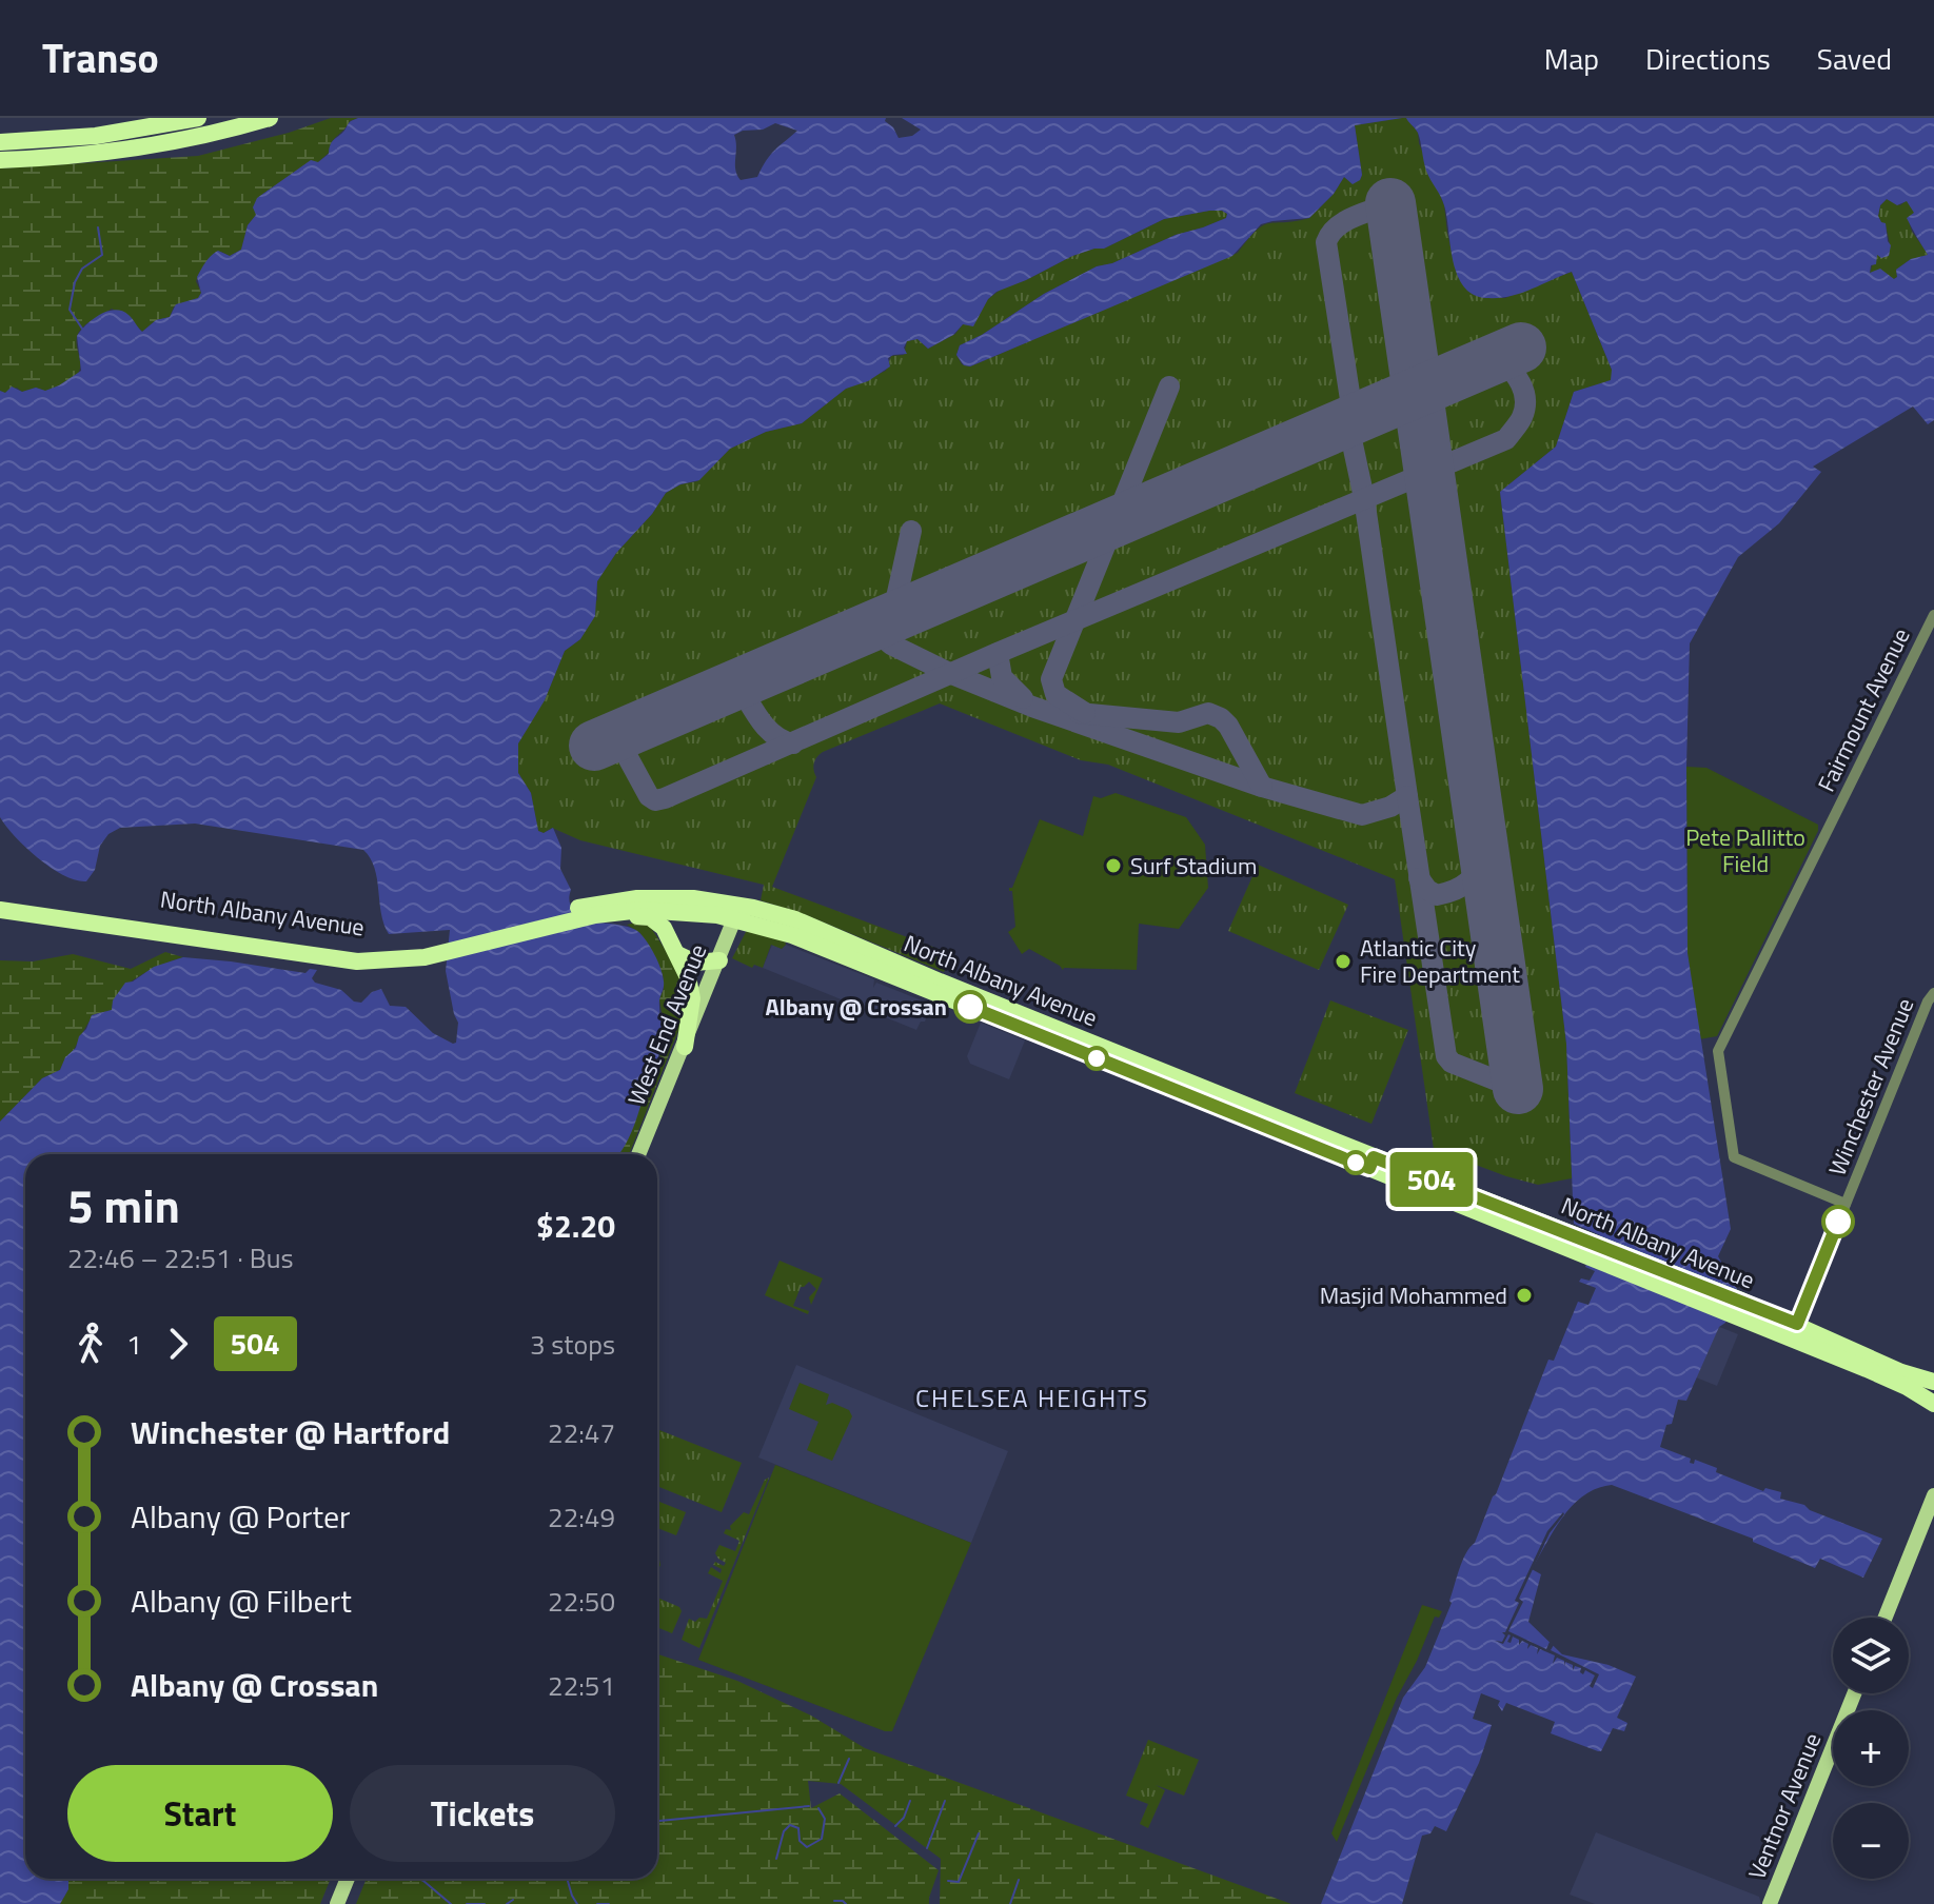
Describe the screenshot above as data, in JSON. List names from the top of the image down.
{
  "streets": {
    "highway": ["North Albany Avenue"],
    "main road": ["West End Avenue", "Ventnor Avenue"],
    "street": ["Fairmount Avenue", "Winchester Avenue"]
  },
  "crossings": [
    ["Fairmount Avenue", "Winchester Avenue"],
    ["North Albany Avenue", "West End Avenue"],
    ["North Albany Avenue", "Winchester Avenue"]
  ],
  "districts": ["CHELSEA HEIGHTS"],
  "parks": ["Pete Pallitto Field"],
  "places": [
    "Surf Stadium",
    "Atlantic City Fire Department",
    "Albany @ Crossan",
    "Masjid Mohammed"
  ],
  "lines": ["bus line 504"],
  "page": {
    "header": "Transo",
    "nav": ["Map", "Directions", "Saved"],
    "on_map": "504",
    "heading": ["5 min", "22:46 – 22:51 · Bus", "$2.20"],
    "legs": ["1", "504", "3 stops"],
    "list": [
      {
        "name": "Winchester @ Hartford",
        "value": "22:47"
      },
      {
        "name": "Albany @ Porter",
        "value": "22:49"
      },
      {
        "name": "Albany @ Filbert",
        "value": "22:50"
      },
      {
        "name": "Albany @ Crossan",
        "value": "22:51"
      }
    ],
    "map_buttons": ["+", "−"],
    "buttons": ["Start", "Tickets"]
  }
}
